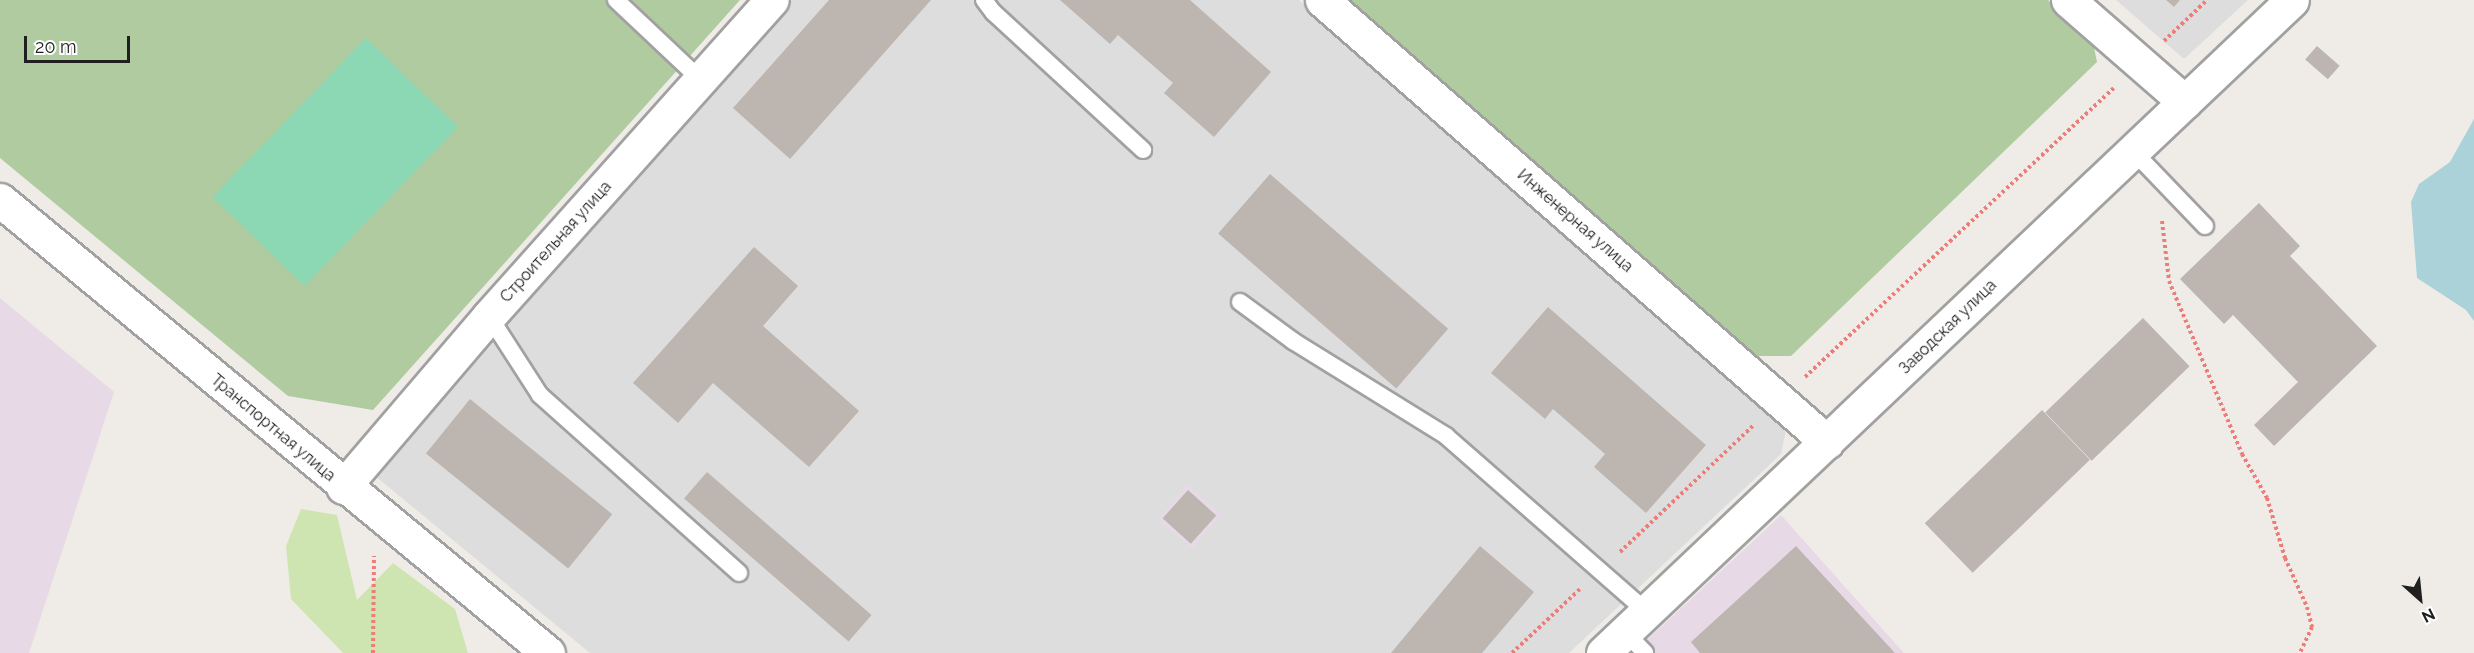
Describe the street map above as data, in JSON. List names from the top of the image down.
{
  "streets": {
    "street": [
      "Инженерная улица",
      "Строительная улица",
      "Заводская улица",
      "Транспортная улица"
    ]
  },
  "crossings": [
    ["Инженерная улица", "Заводская улица"],
    ["Строительная улица", "Транспортная улица"]
  ],
  "scale_bar": "20 m",
  "north": "bottom right"
}
